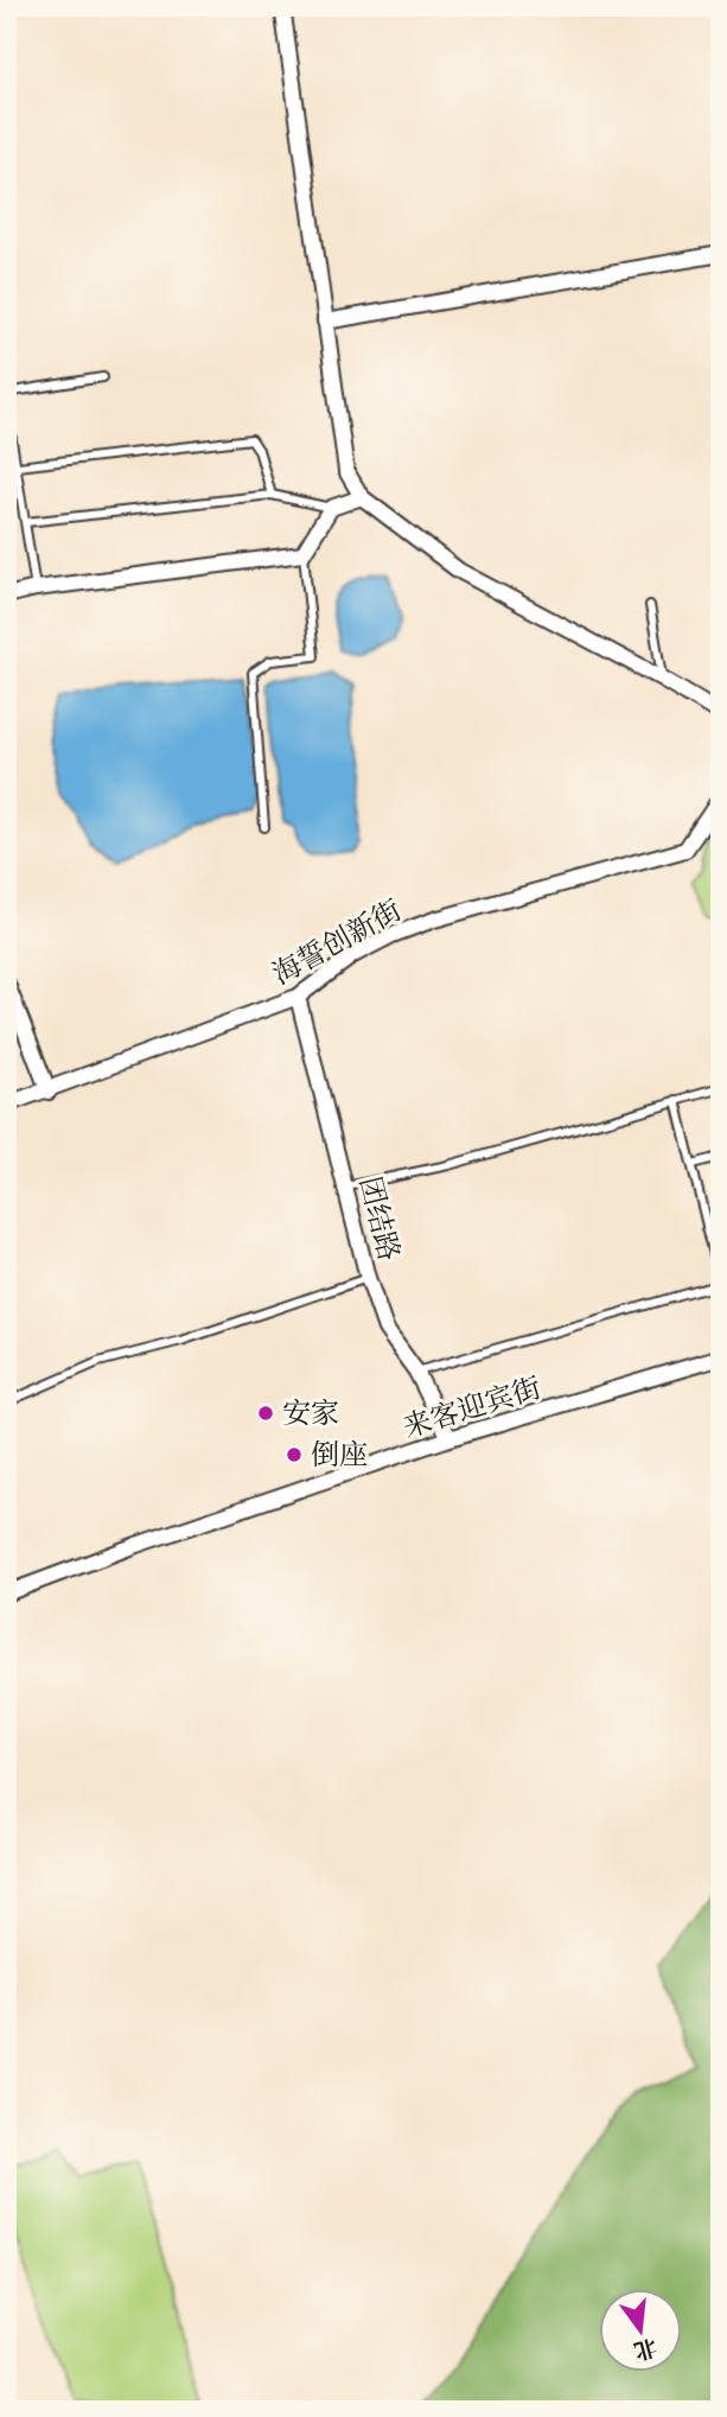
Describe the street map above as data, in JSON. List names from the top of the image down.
{
  "streets": {
    "street": ["海誓创新街", "团结路", "来客迎宾街"]
  },
  "crossings": [
    ["海誓创新街", "团结路"],
    ["团结路", "来客迎宾街"]
  ],
  "places": ["安家", "倒座"],
  "north": "bottom"
}
